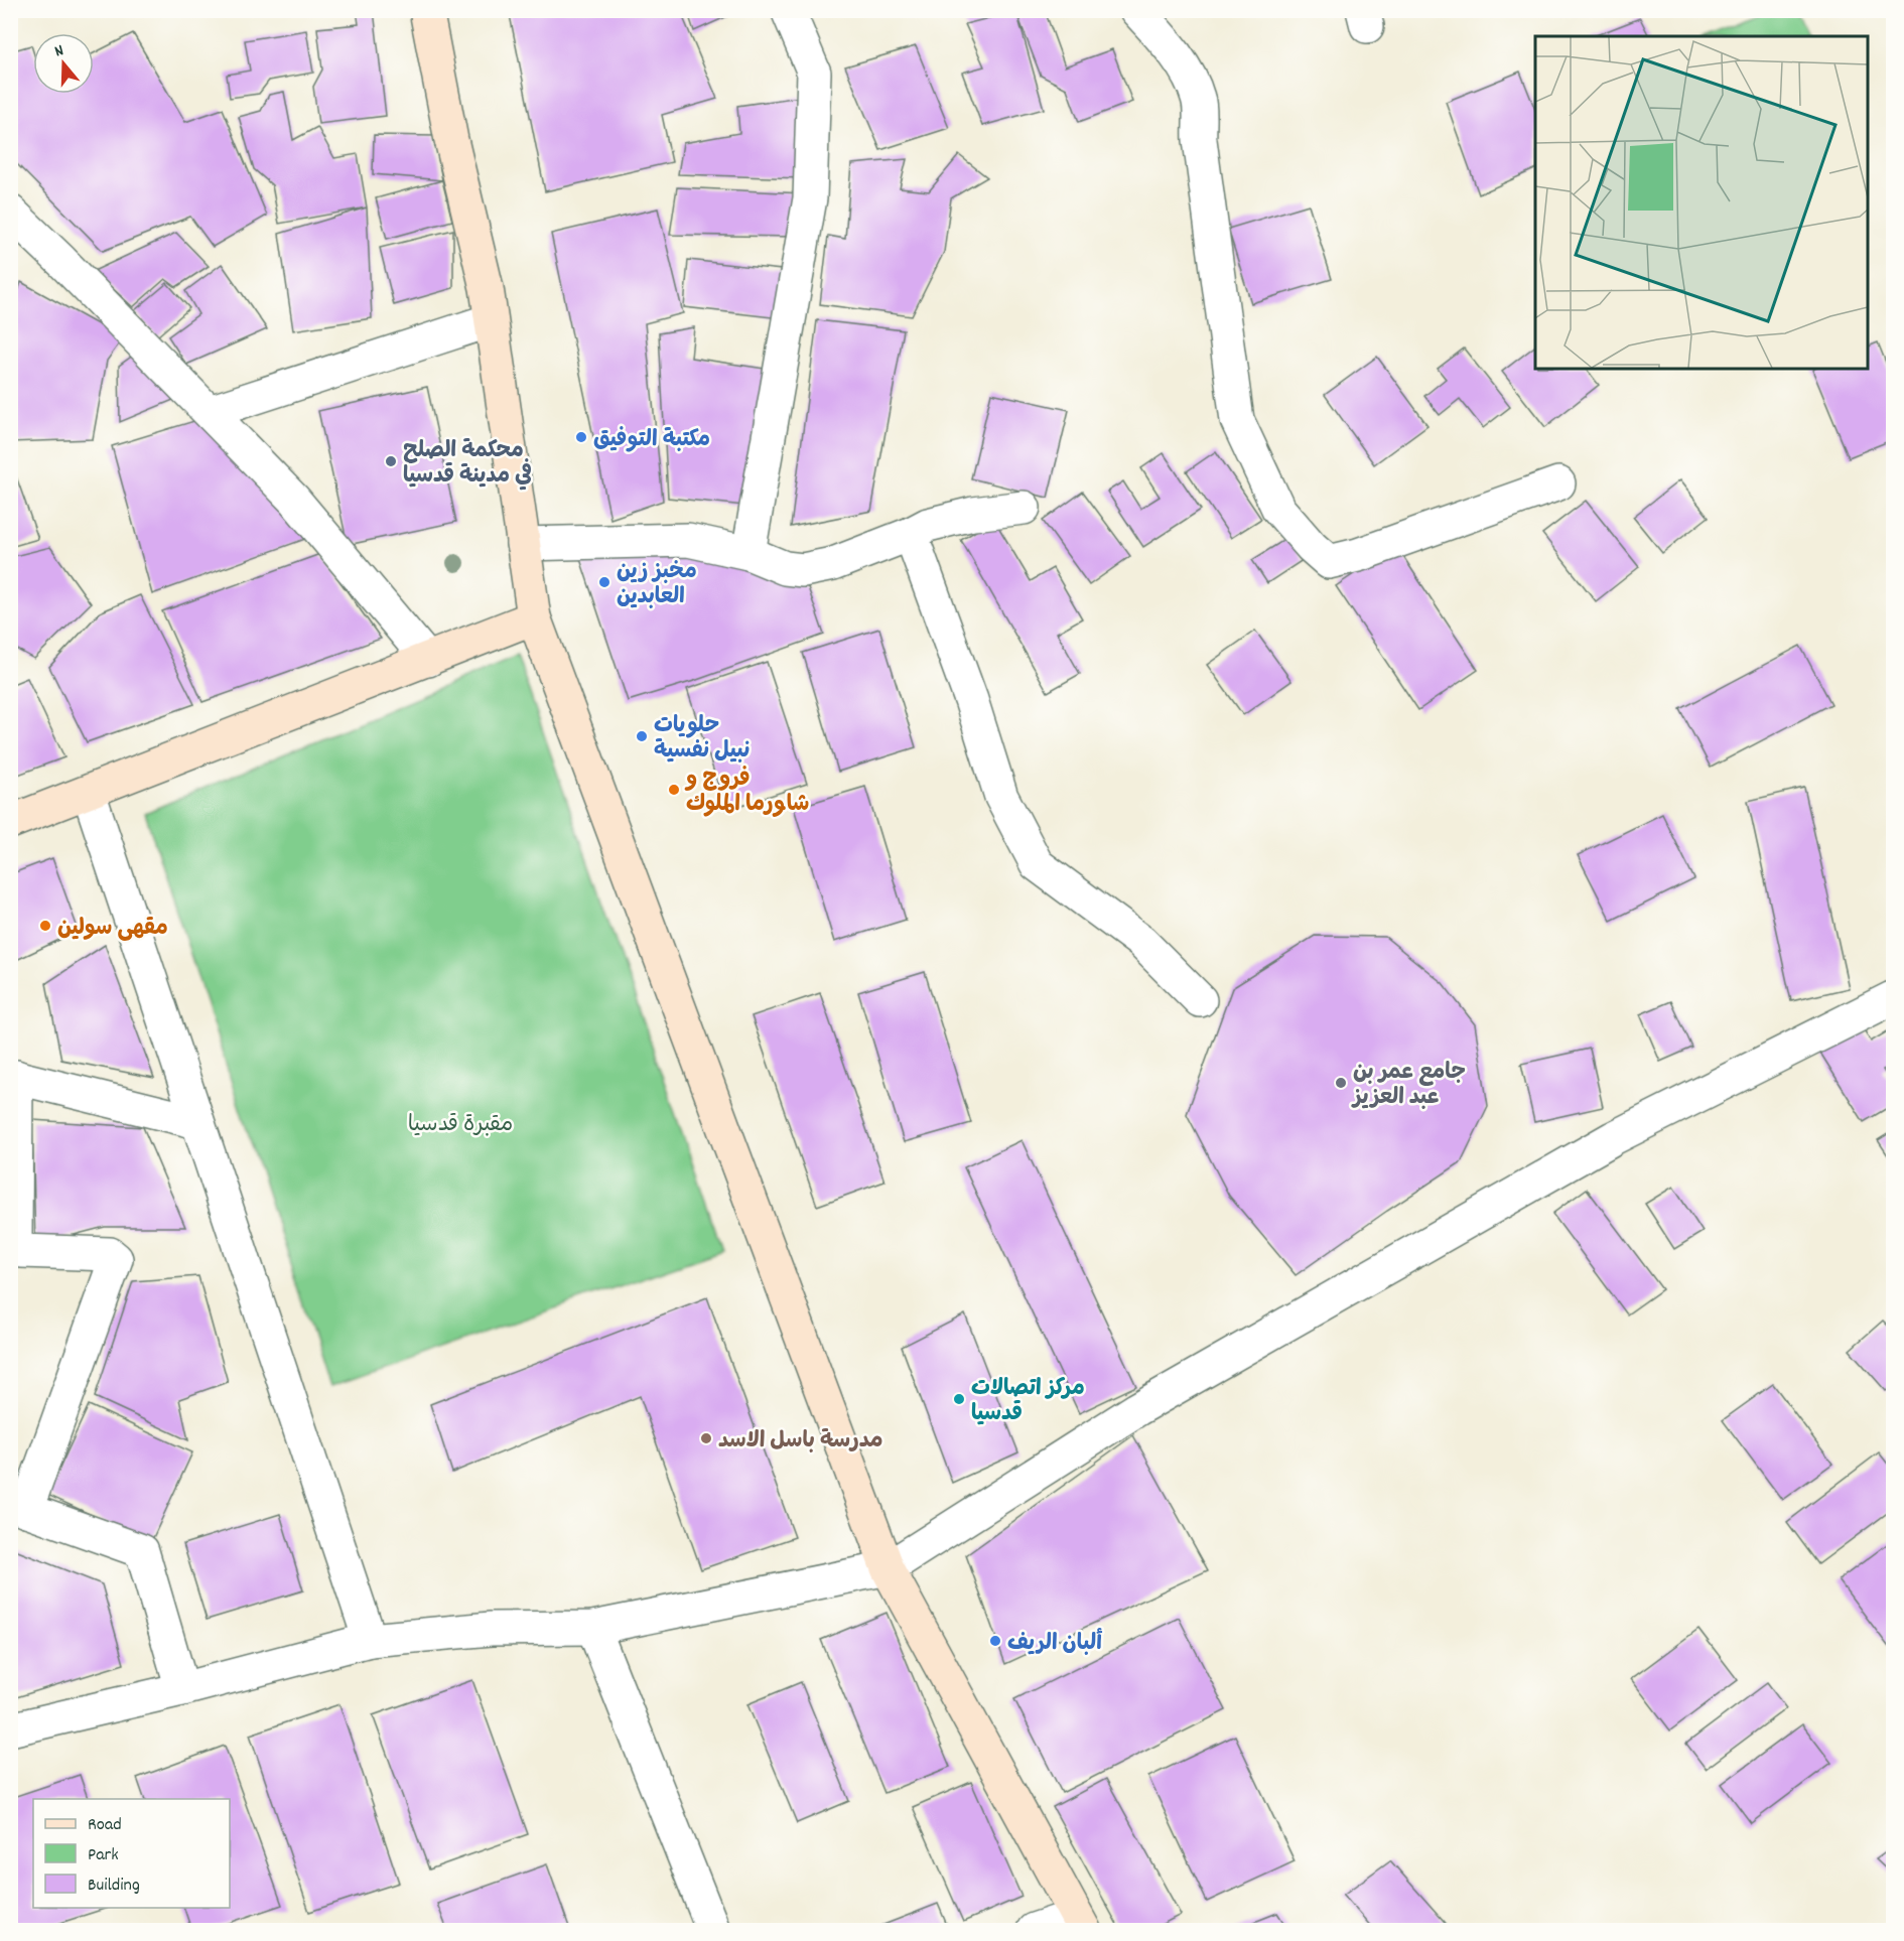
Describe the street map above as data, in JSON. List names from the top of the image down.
{
  "parks": ["مقبرة قدسيا"],
  "places": [
    "مكتبة التوفيق",
    "محكمة الصلح في مدينة قدسيا",
    "مخبز زين العابدين",
    "حلويات نبيل نفسية",
    "فروج و شاورما الملوك",
    "مقهى سولين",
    "جامع عمر بن عبد العزيز",
    "مركز اتصالات قدسيا",
    "مدرسة باسل الاسد",
    "ألبان الريف"
  ],
  "legend": ["Road", "Park", "Building"],
  "north": "top"
}
